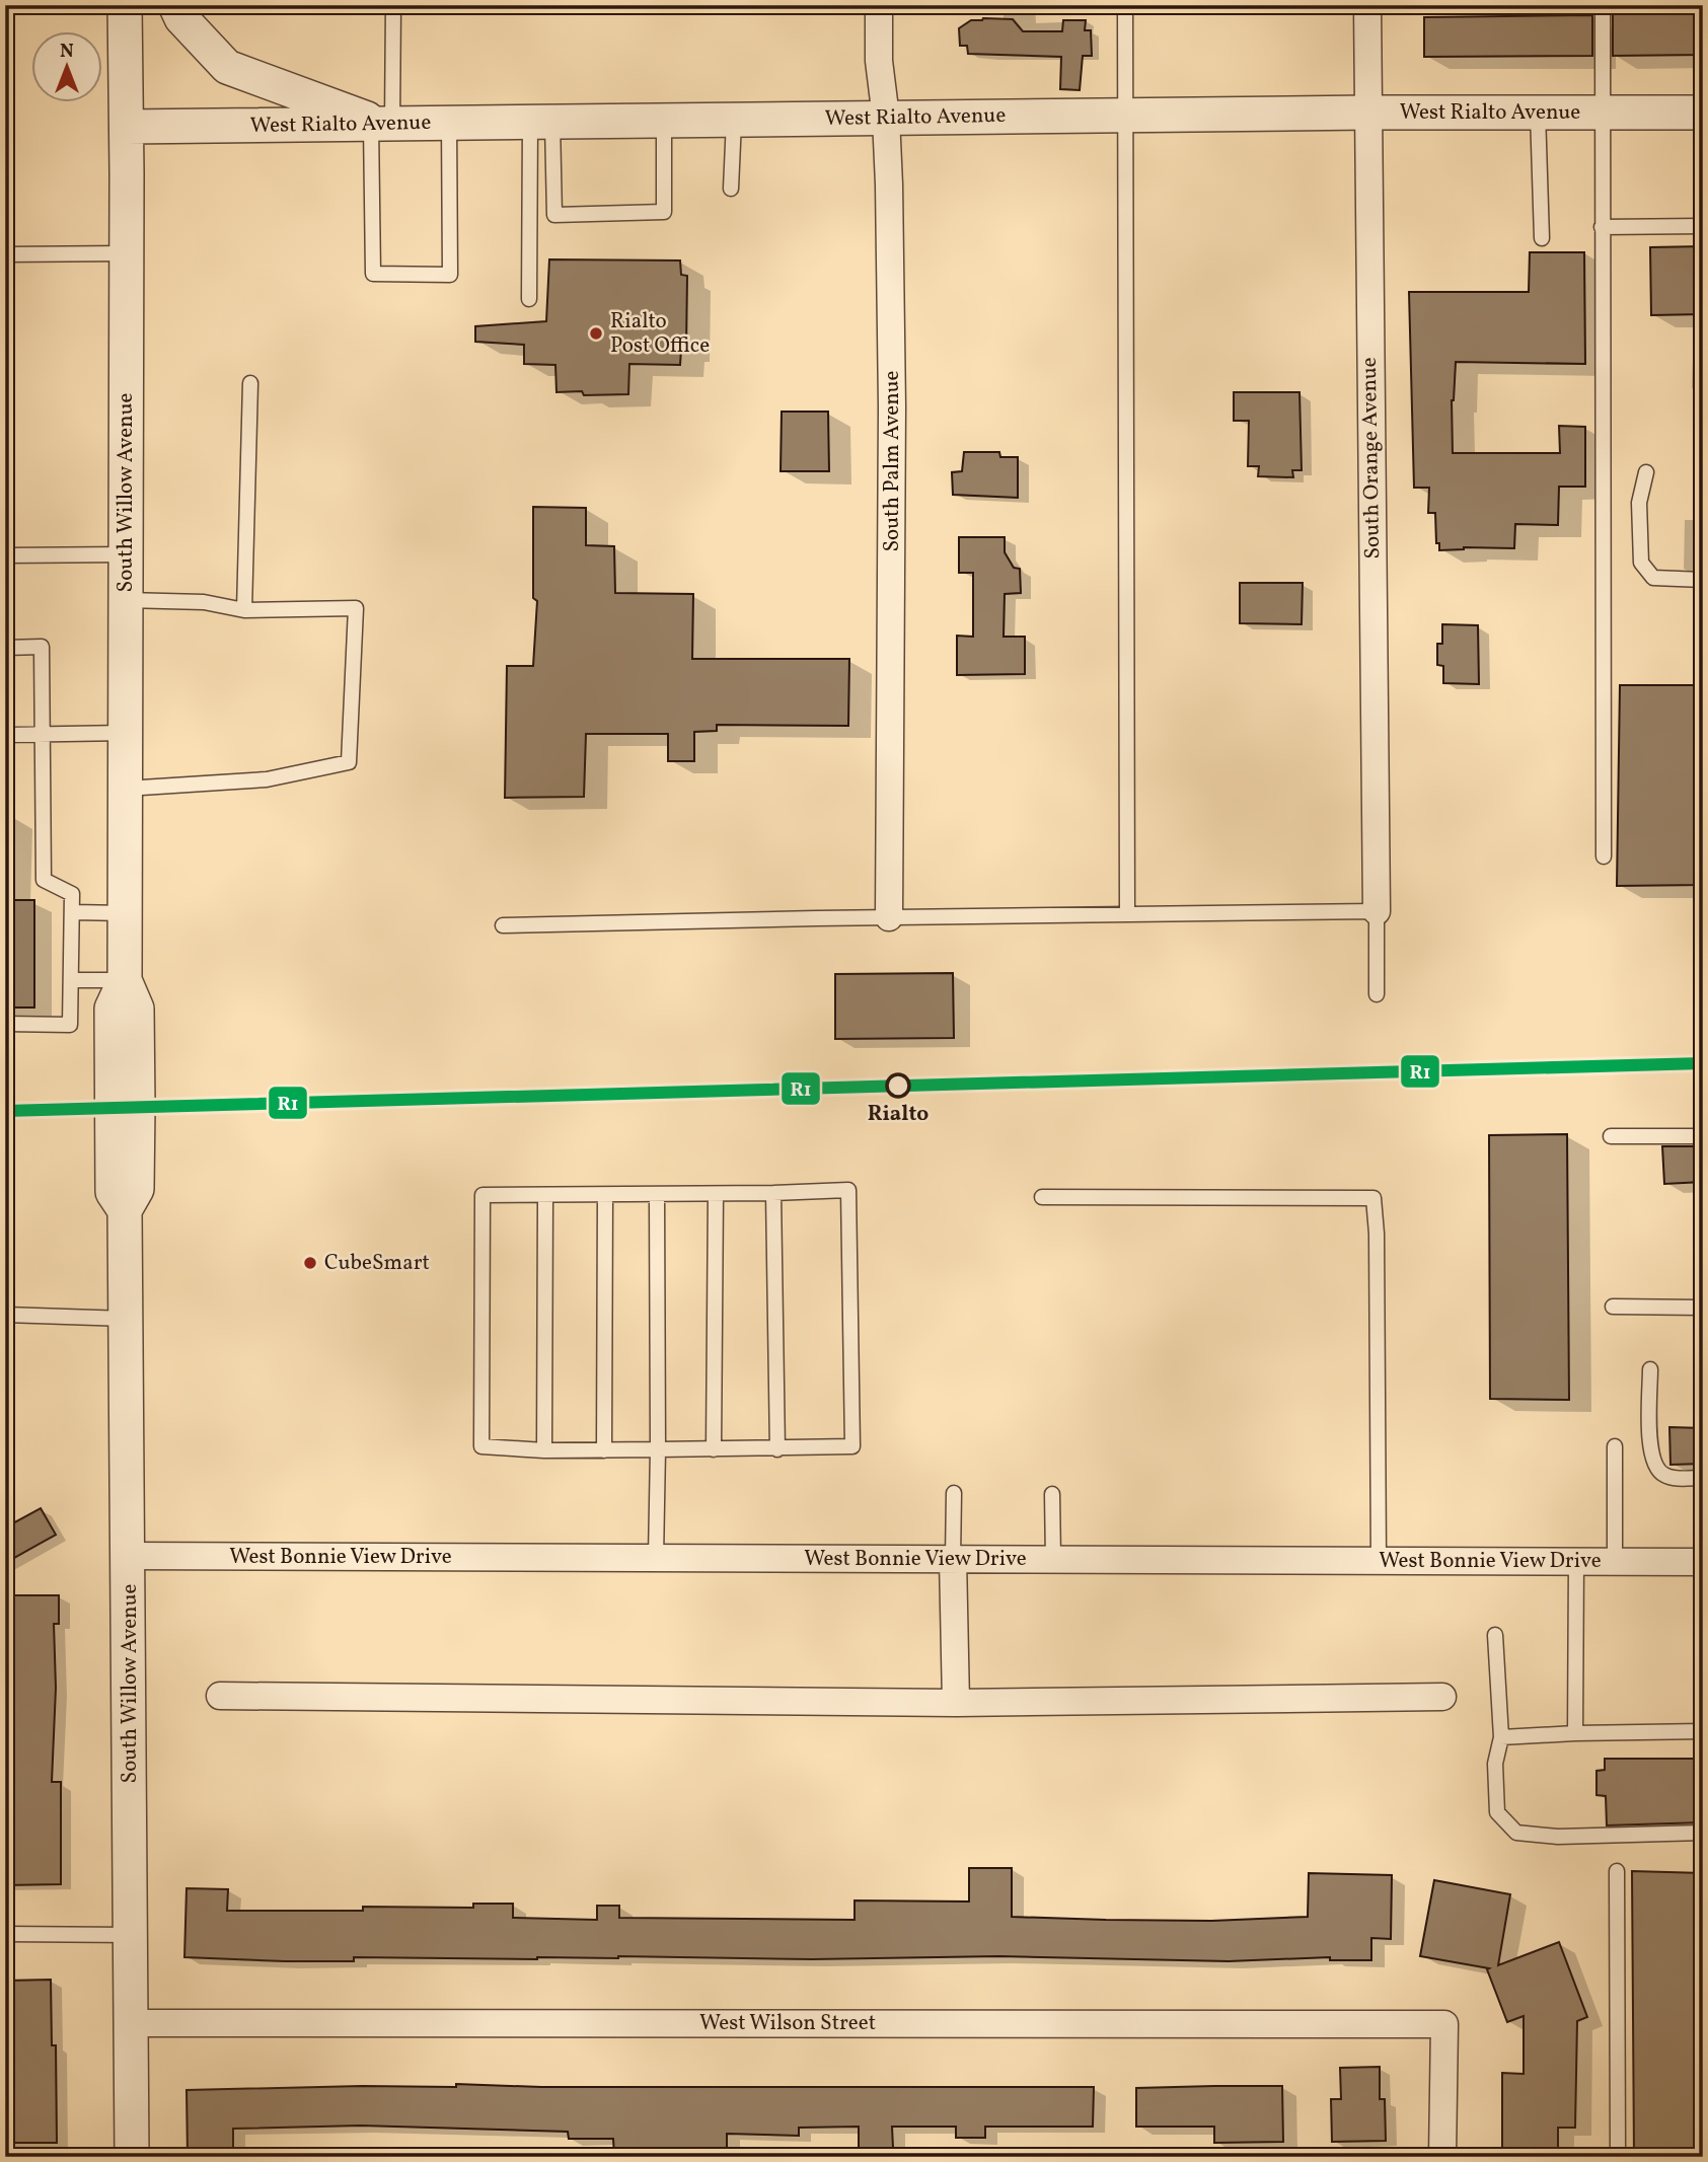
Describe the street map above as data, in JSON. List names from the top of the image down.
{
  "streets": {
    "street": [
      "West Rialto Avenue",
      "South Orange Avenue",
      "South Palm Avenue",
      "South Willow Avenue",
      "West Bonnie View Drive",
      "West Wilson Street"
    ]
  },
  "crossings": [
    ["West Rialto Avenue", "South Orange Avenue"],
    ["West Rialto Avenue", "South Palm Avenue"],
    ["West Rialto Avenue", "South Willow Avenue"],
    ["South Willow Avenue", "West Bonnie View Drive"],
    ["South Willow Avenue", "West Wilson Street"]
  ],
  "places": ["Rialto Post Office", "Rialto", "CubeSmart"],
  "lines": ["transit line R1"],
  "north": "top"
}
